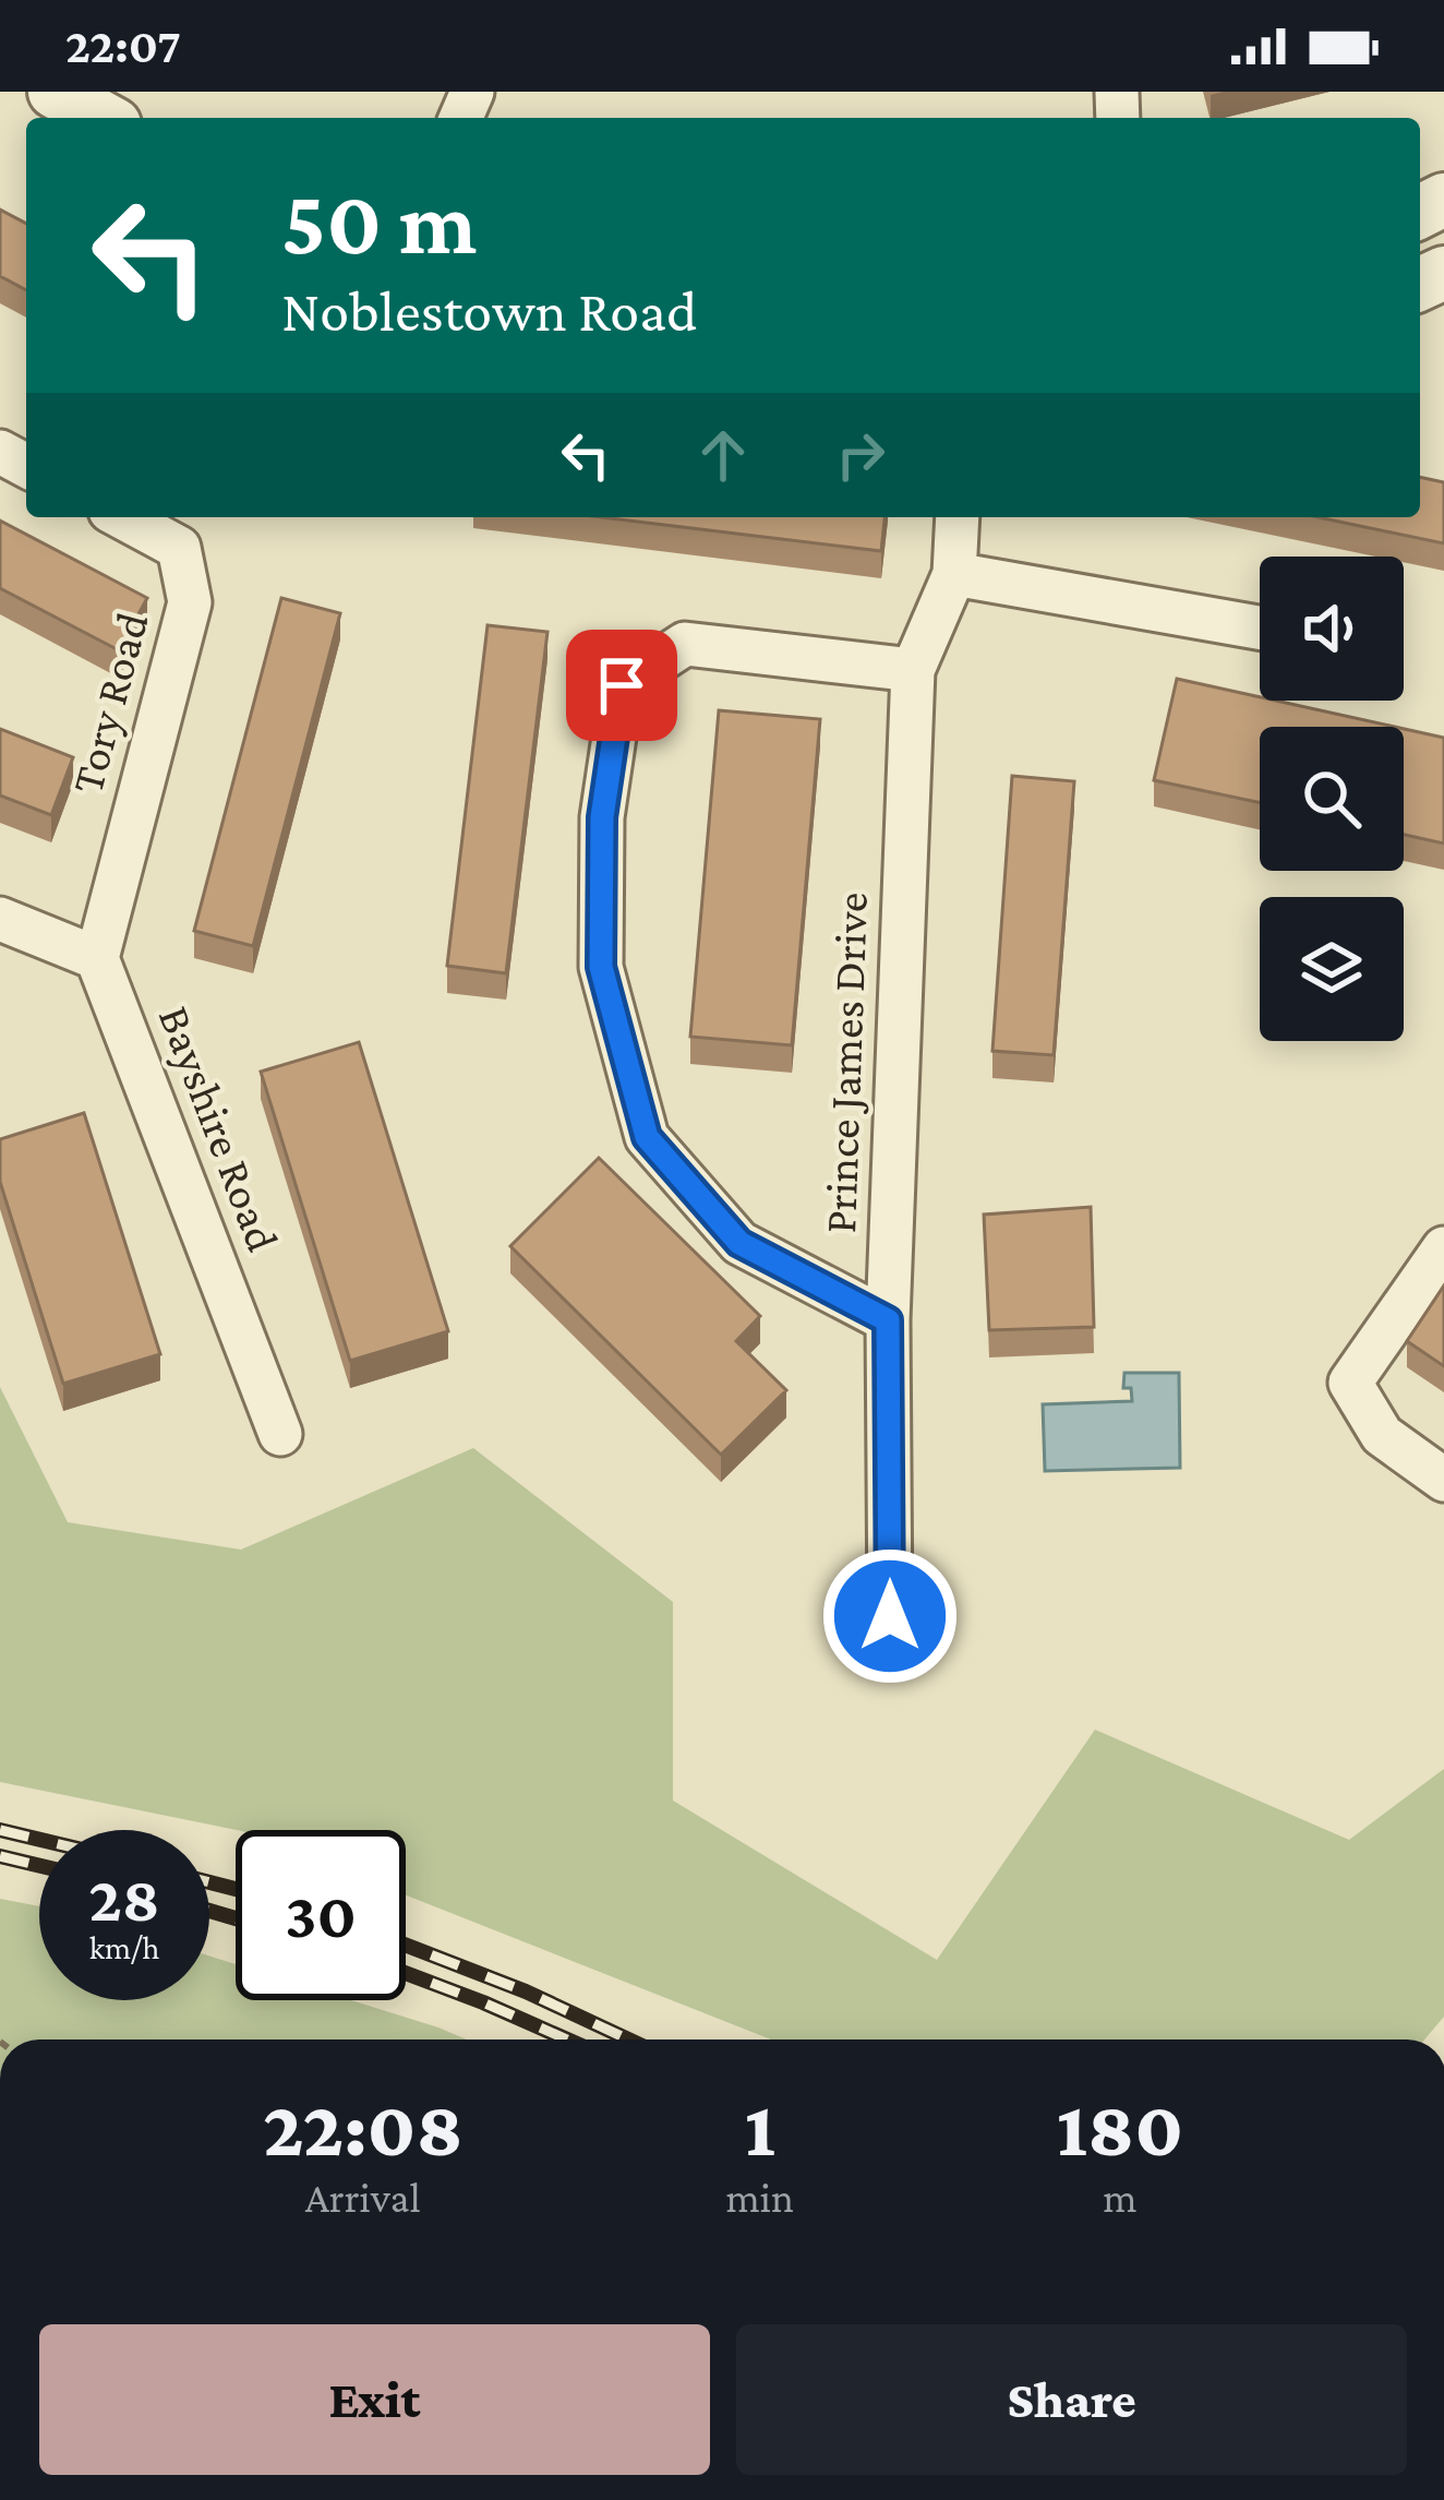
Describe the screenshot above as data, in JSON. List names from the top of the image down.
{
  "streets": {
    "street": ["Tory Road", "Prince James Drive", "Bayshire Road"]
  },
  "crossings": [
    ["Tory Road", "Bayshire Road"]
  ],
  "page": {
    "status": "22:07",
    "turn": ["50 m", "Noblestown Road"],
    "speed": "28 km/h",
    "limit": "30",
    "eta": [
      "22:08",
      "Arrival",
      "1",
      "min",
      "180",
      "m"
    ],
    "buttons": ["Exit", "Share"]
  }
}
